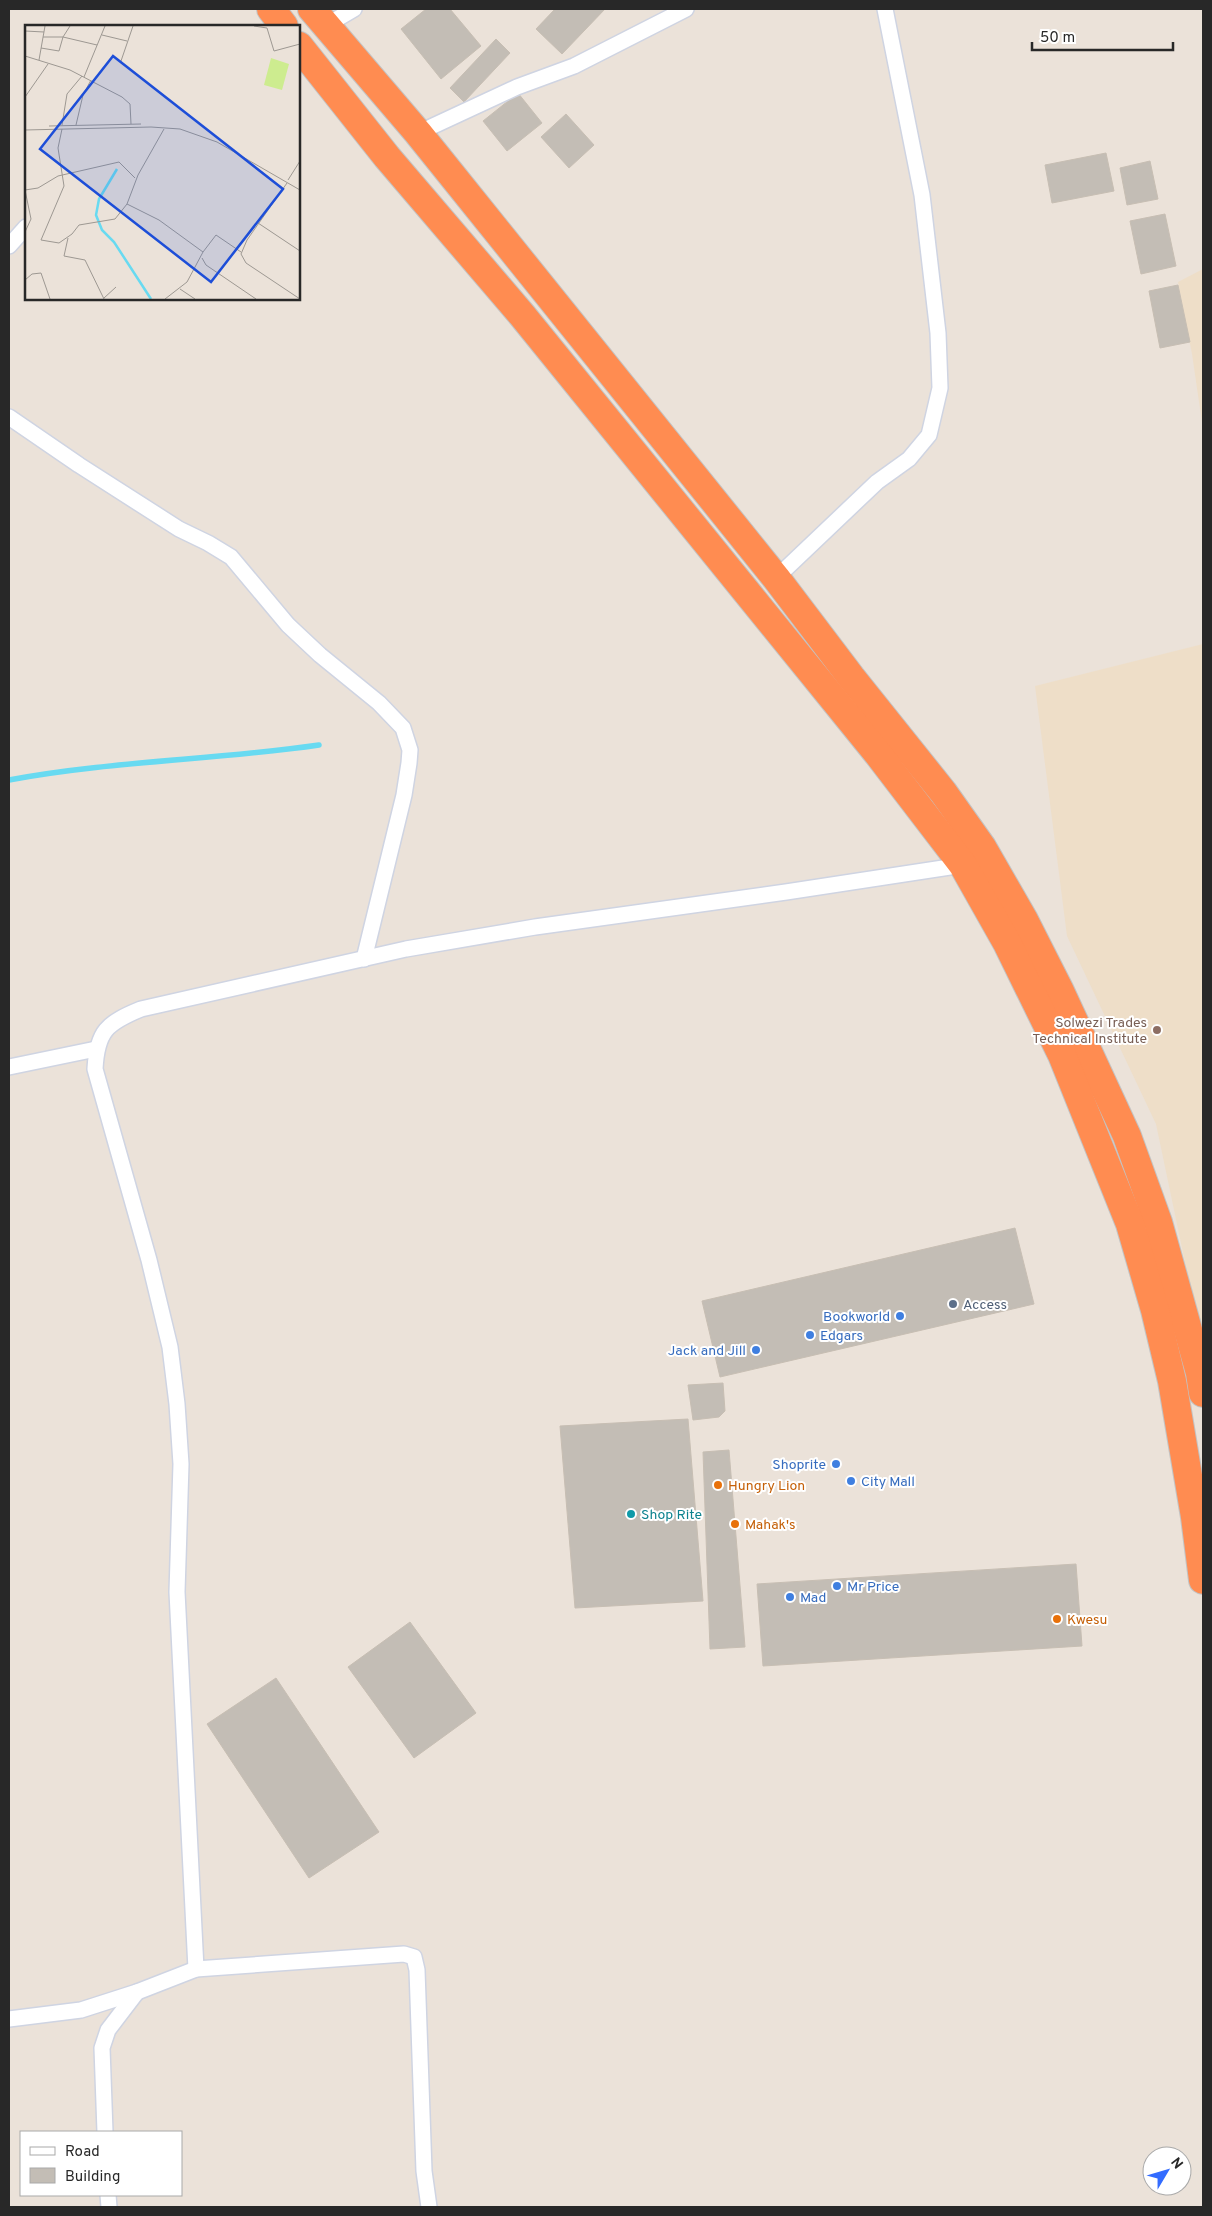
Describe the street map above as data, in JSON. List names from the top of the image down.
{
  "places": [
    "Solwezi Trades Technical Institute",
    "Access",
    "Bookworld",
    "Edgars",
    "Jack and Jill",
    "Shoprite",
    "City Mall",
    "Hungry Lion",
    "Shop Rite",
    "Mahak's",
    "Mr Price",
    "Mad",
    "Kwesu"
  ],
  "legend": ["Road", "Building"],
  "scale_bar": "50 m",
  "north": "top right"
}
